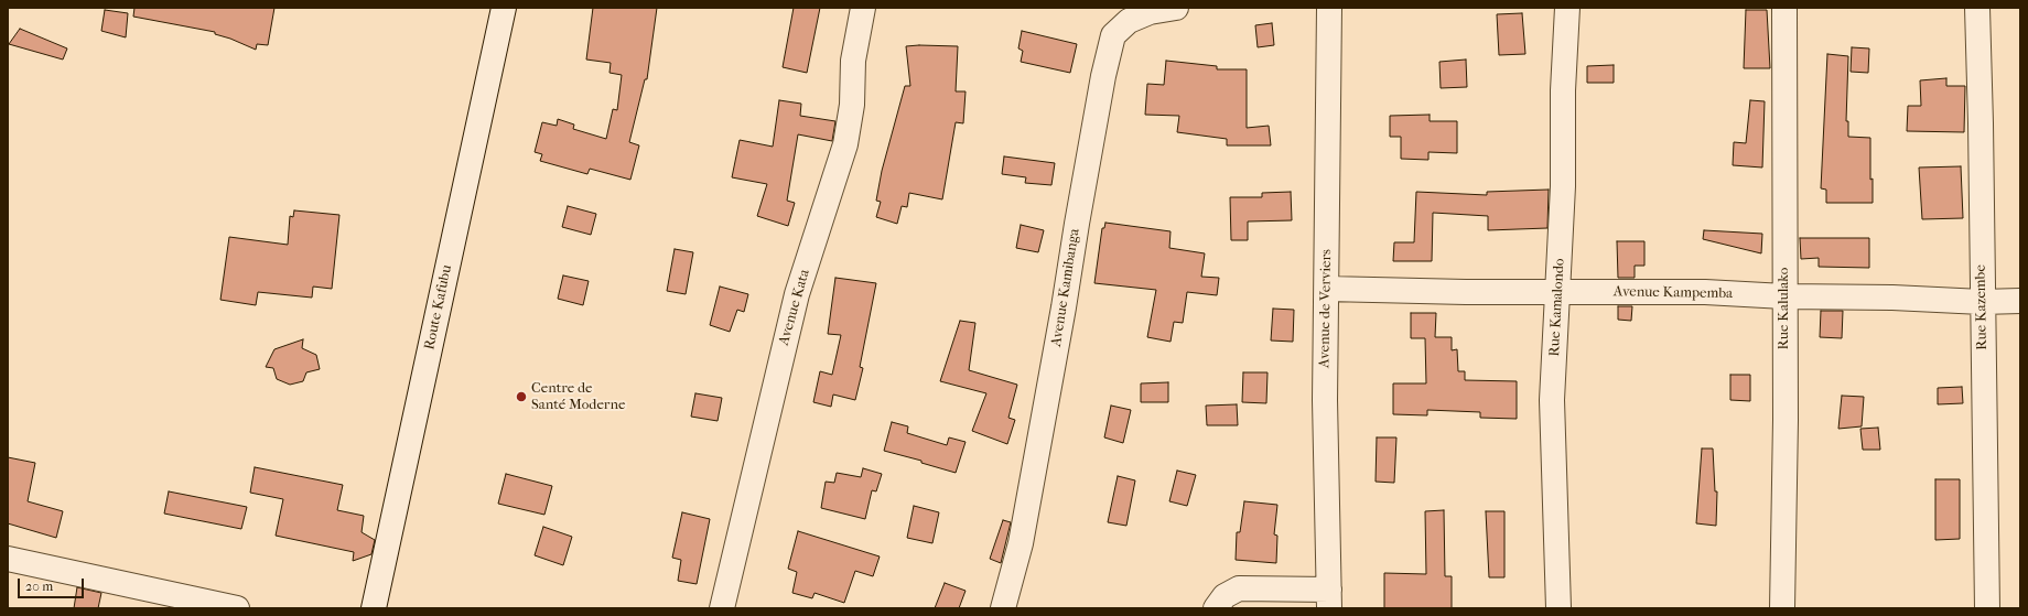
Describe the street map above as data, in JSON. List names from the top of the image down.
{
  "streets": {
    "street": [
      "Avenue Kamibanga",
      "Avenue Kampemba",
      "Route Kafubu",
      "Avenue Kata",
      "Rue Kamalondo",
      "Rue Kazembe",
      "Avenue de Verviers",
      "Rue Kalulako"
    ]
  },
  "crossings": [
    ["Avenue Kampemba", "Rue Kamalondo"],
    ["Avenue Kampemba", "Rue Kazembe"],
    ["Avenue Kampemba", "Avenue de Verviers"],
    ["Avenue Kampemba", "Rue Kalulako"]
  ],
  "places": ["Centre de Santé Moderne"],
  "scale_bar": "20 m"
}
